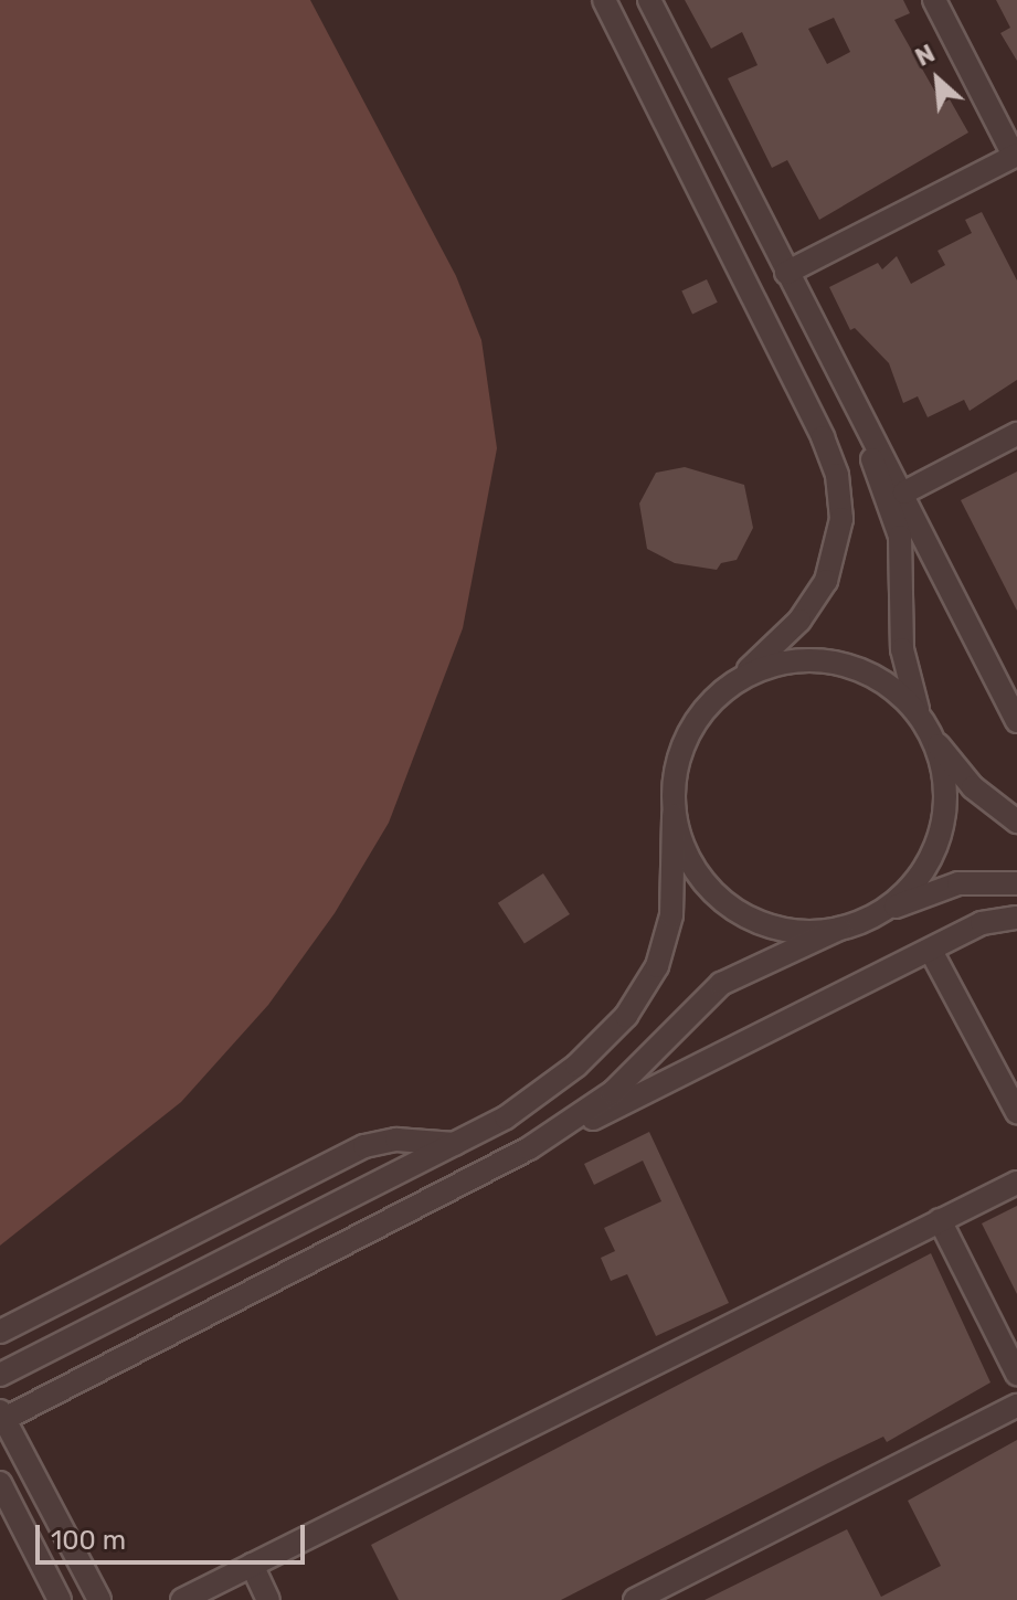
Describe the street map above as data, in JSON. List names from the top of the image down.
{
  "scale_bar": "100 m",
  "north": "top left"
}
